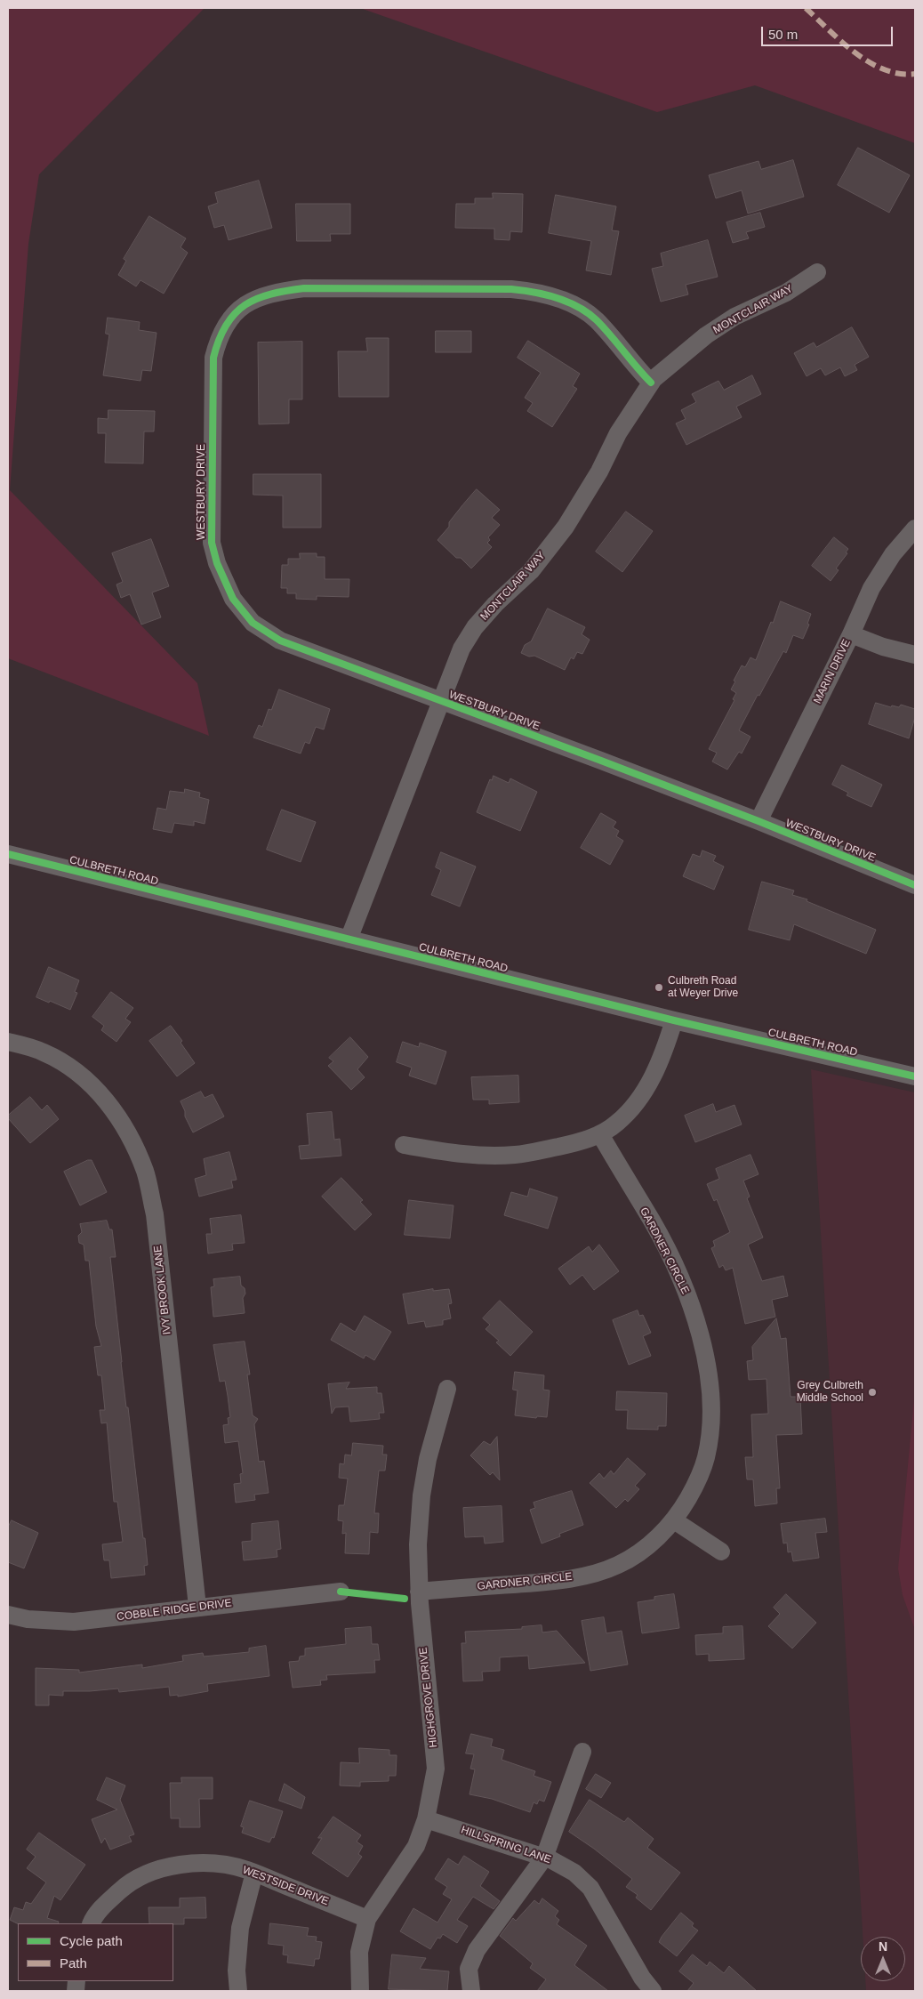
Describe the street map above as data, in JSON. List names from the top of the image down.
{
  "streets": {
    "street": [
      "MONTCLAIR WAY",
      "WESTBURY DRIVE",
      "MARIN DRIVE",
      "CULBRETH ROAD",
      "GARDNER CIRCLE",
      "IVY BROOK LANE",
      "COBBLE RIDGE DRIVE",
      "HIGHGROVE DRIVE",
      "HILLSPRING LANE",
      "WESTSIDE DRIVE"
    ]
  },
  "crossings": [
    ["MONTCLAIR WAY", "WESTBURY DRIVE"],
    ["MONTCLAIR WAY", "CULBRETH ROAD"],
    ["WESTBURY DRIVE", "MARIN DRIVE"],
    ["GARDNER CIRCLE", "HIGHGROVE DRIVE"],
    ["IVY BROOK LANE", "COBBLE RIDGE DRIVE"],
    ["HIGHGROVE DRIVE", "HILLSPRING LANE"],
    ["HIGHGROVE DRIVE", "WESTSIDE DRIVE"]
  ],
  "places": ["Culbreth Road at Weyer Drive", "Grey Culbreth Middle School"],
  "legend": ["Cycle path", "Path"],
  "scale_bar": "50 m",
  "north": "top"
}
